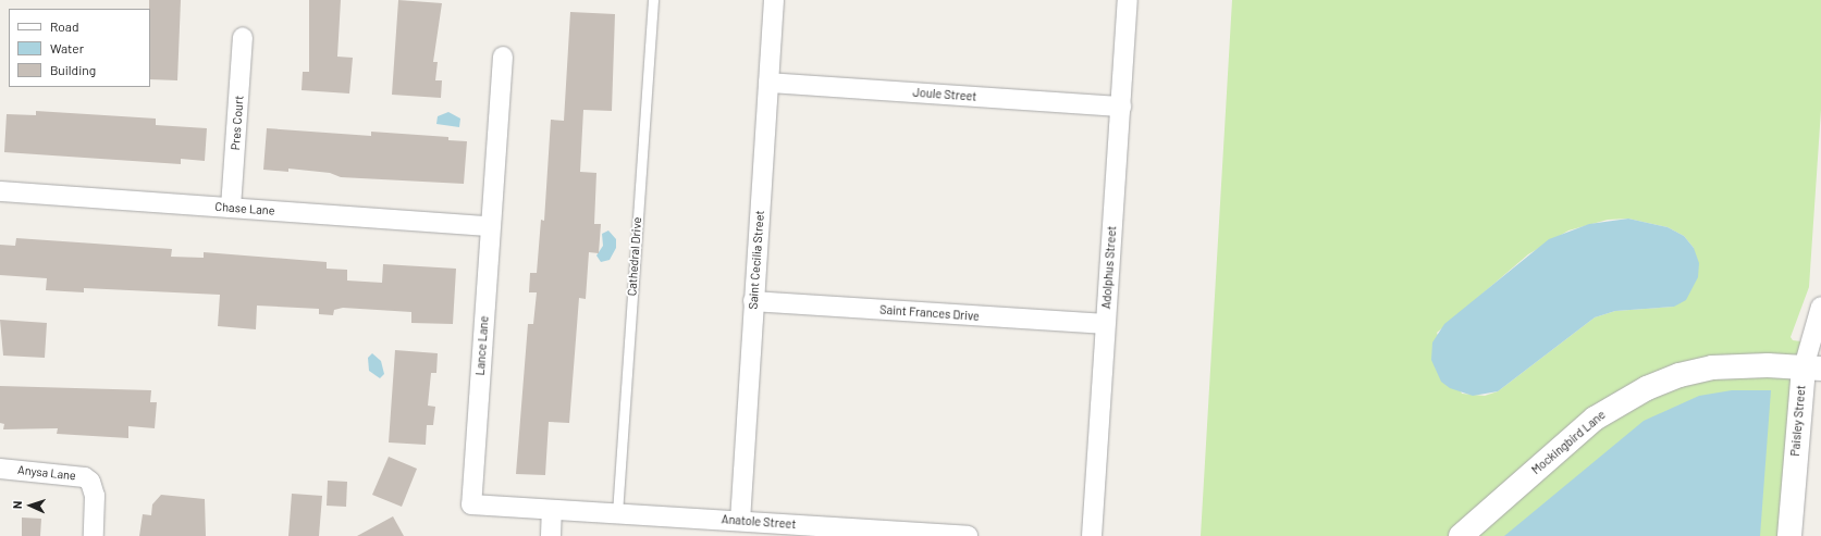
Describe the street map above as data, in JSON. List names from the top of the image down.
{
  "streets": {
    "street": [
      "Joule Street",
      "Pres Court",
      "Chase Lane",
      "Saint Cecilia Street",
      "Adolphus Street",
      "Saint Frances Drive",
      "Lance Lane",
      "Paisley Street",
      "Mockingbird Lane",
      "Anysa Lane",
      "Anatole Street"
    ],
    "lane": ["Cathedral Drive"]
  },
  "crossings": [
    ["Joule Street", "Saint Cecilia Street"],
    ["Joule Street", "Adolphus Street"],
    ["Pres Court", "Chase Lane"],
    ["Chase Lane", "Lance Lane"],
    ["Cathedral Drive", "Lance Lane"],
    ["Cathedral Drive", "Anatole Street"],
    ["Saint Cecilia Street", "Saint Frances Drive"],
    ["Saint Cecilia Street", "Anatole Street"],
    ["Adolphus Street", "Saint Frances Drive"],
    ["Lance Lane", "Anatole Street"],
    ["Paisley Street", "Mockingbird Lane"]
  ],
  "legend": ["Road", "Water", "Building"],
  "north": "left"
}
